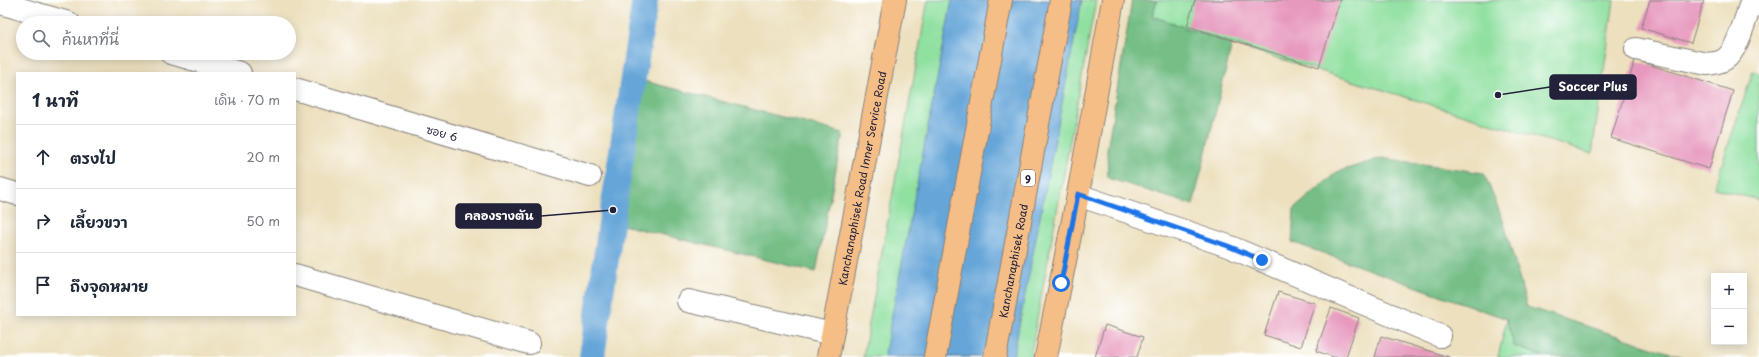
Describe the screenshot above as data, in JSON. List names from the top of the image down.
{
  "streets": {
    "main road": ["Kanchanaphisek Road Inner Service Road", "9", "Kanchanaphisek Road"],
    "street": ["ซอย 6"]
  },
  "places": ["Soccer Plus", "คลองรางตัน"],
  "page": {
    "search": "ค้นหาที่นี่",
    "heading": ["1 นาที", "เดิน · 70 m"],
    "list": [
      ["ตรงไป", "20 m"],
      ["เลี้ยวขวา", "50 m"],
      "ถึงจุดหมาย"
    ],
    "map_buttons": ["+", "−"]
  }
}
